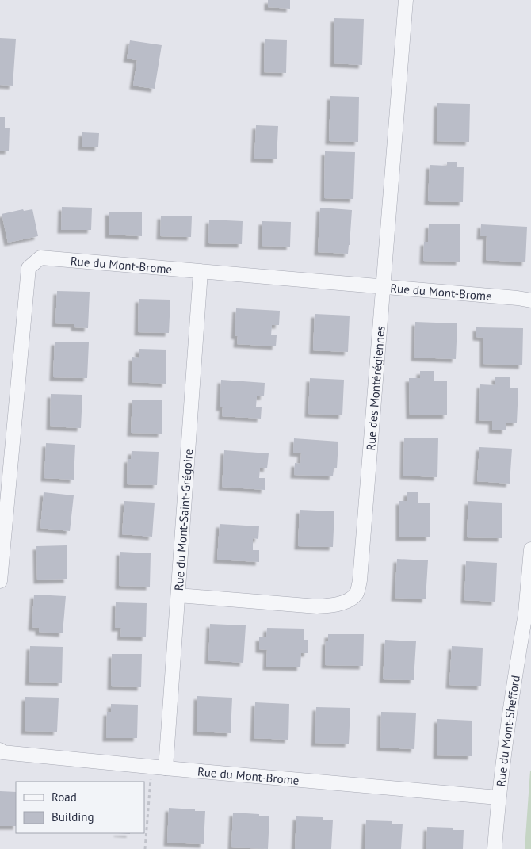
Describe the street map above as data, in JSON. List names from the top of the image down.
{
  "streets": {
    "street": [
      "Rue du Mont-Brome",
      "Rue des Montérégiennes",
      "Rue du Mont-Saint-Grégoire",
      "Rue du Mont-Shefford"
    ]
  },
  "crossings": [
    ["Rue du Mont-Brome", "Rue des Montérégiennes"],
    ["Rue du Mont-Brome", "Rue du Mont-Saint-Grégoire"],
    ["Rue du Mont-Brome", "Rue du Mont-Shefford"],
    ["Rue des Montérégiennes", "Rue du Mont-Saint-Grégoire"]
  ],
  "legend": ["Road", "Building"]
}
